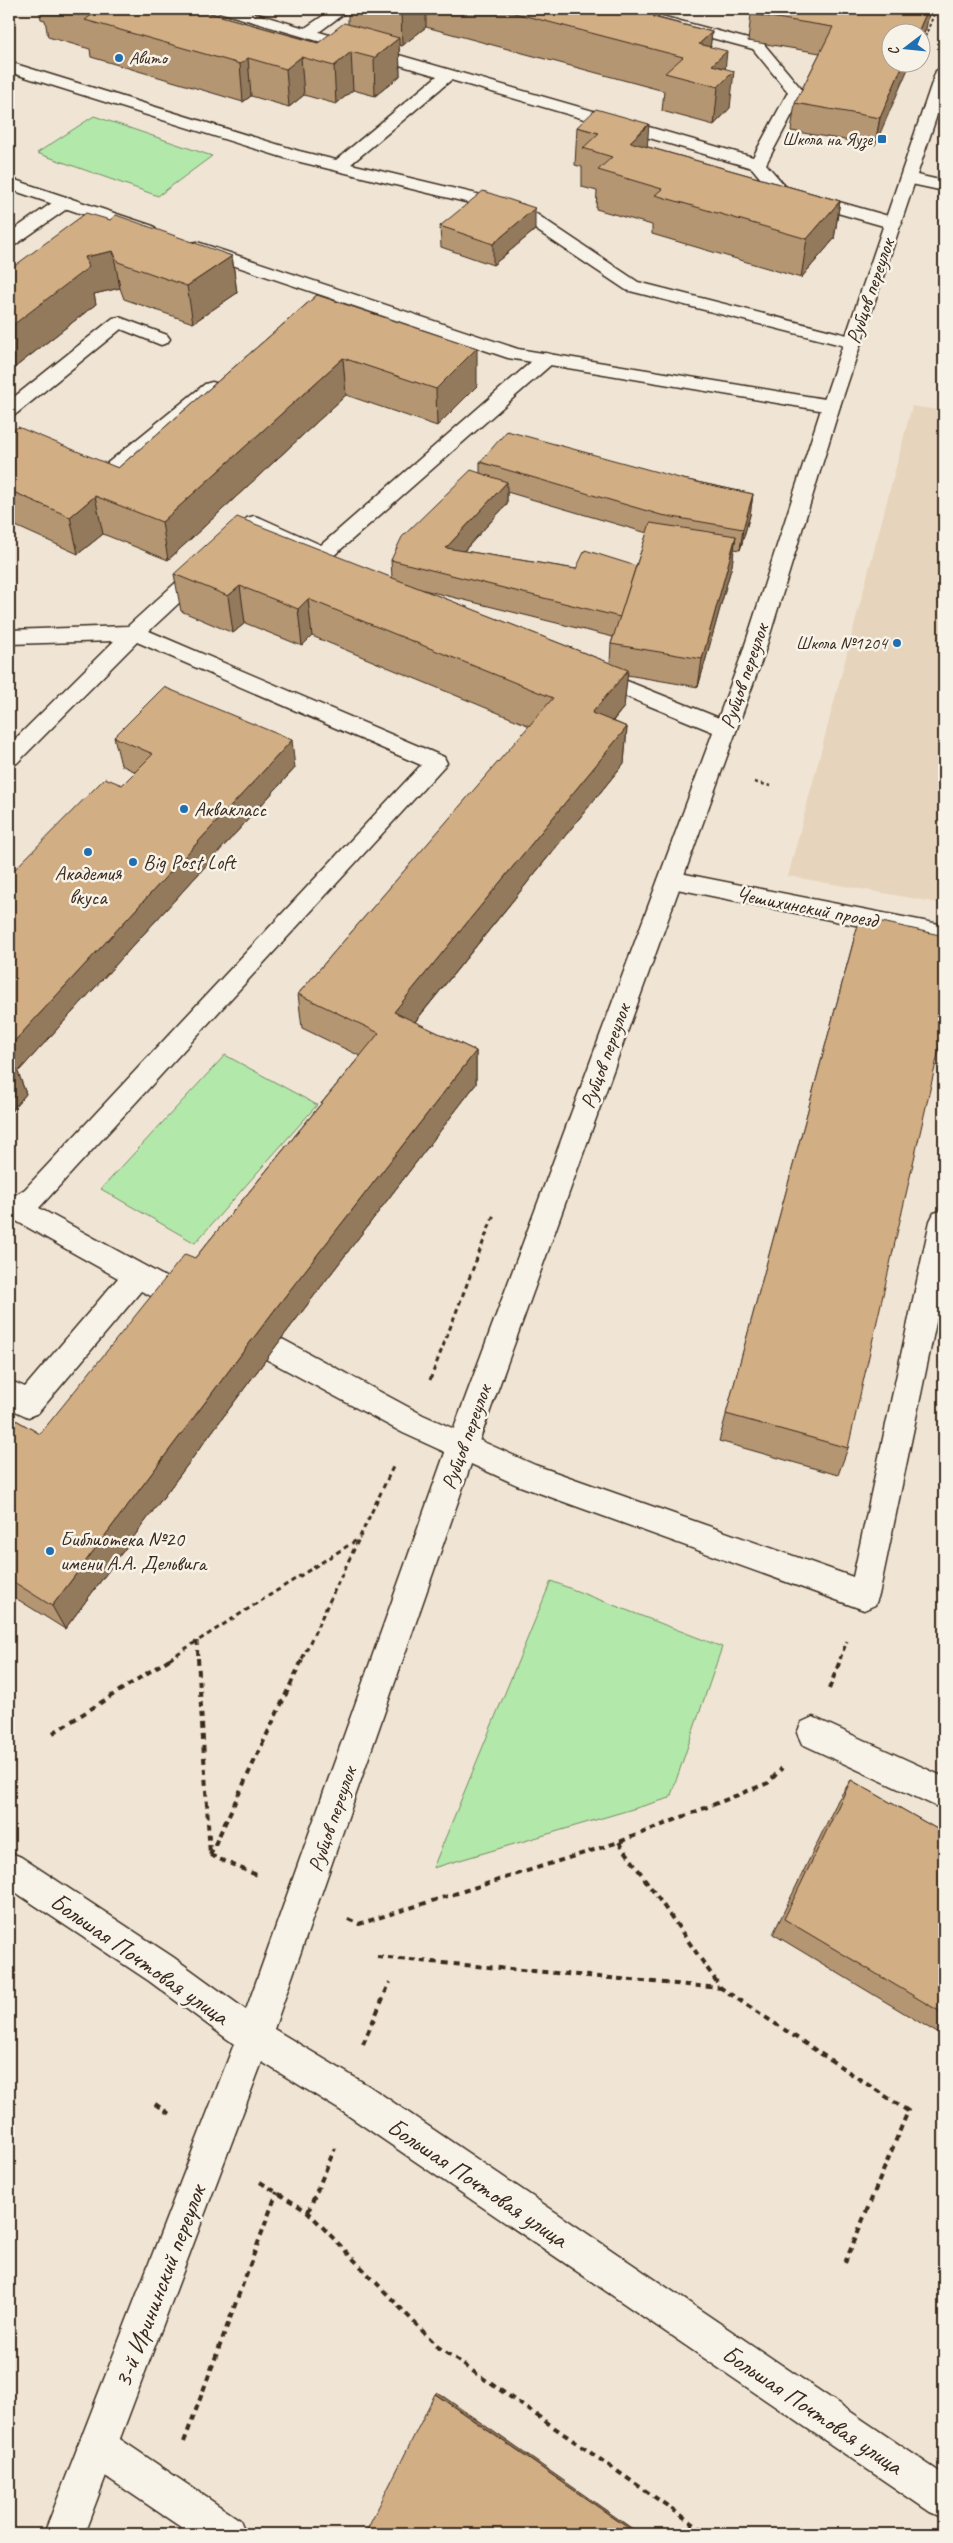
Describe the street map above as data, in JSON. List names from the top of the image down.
{
  "streets": {
    "street": [
      "Рубцов переулок",
      "Чешихинский проезд",
      "Большая Почтовая улица",
      "3-й Ирининский переулок"
    ]
  },
  "crossings": [
    ["Рубцов переулок", "Чешихинский проезд"],
    ["Рубцов переулок", "Большая Почтовая улица"],
    ["Рубцов переулок", "3-й Ирининский переулок"],
    ["Большая Почтовая улица", "3-й Ирининский переулок"]
  ],
  "places": {
    "other": [
      "Авито",
      "Школа №1204",
      "Аквакласс",
      "Академия вкуса",
      "Big Post Loft",
      "Библиотека №20 имени А.А. Дельвига"
    ],
    "transit": ["Школа на Яузе"]
  },
  "north": "left"
}
